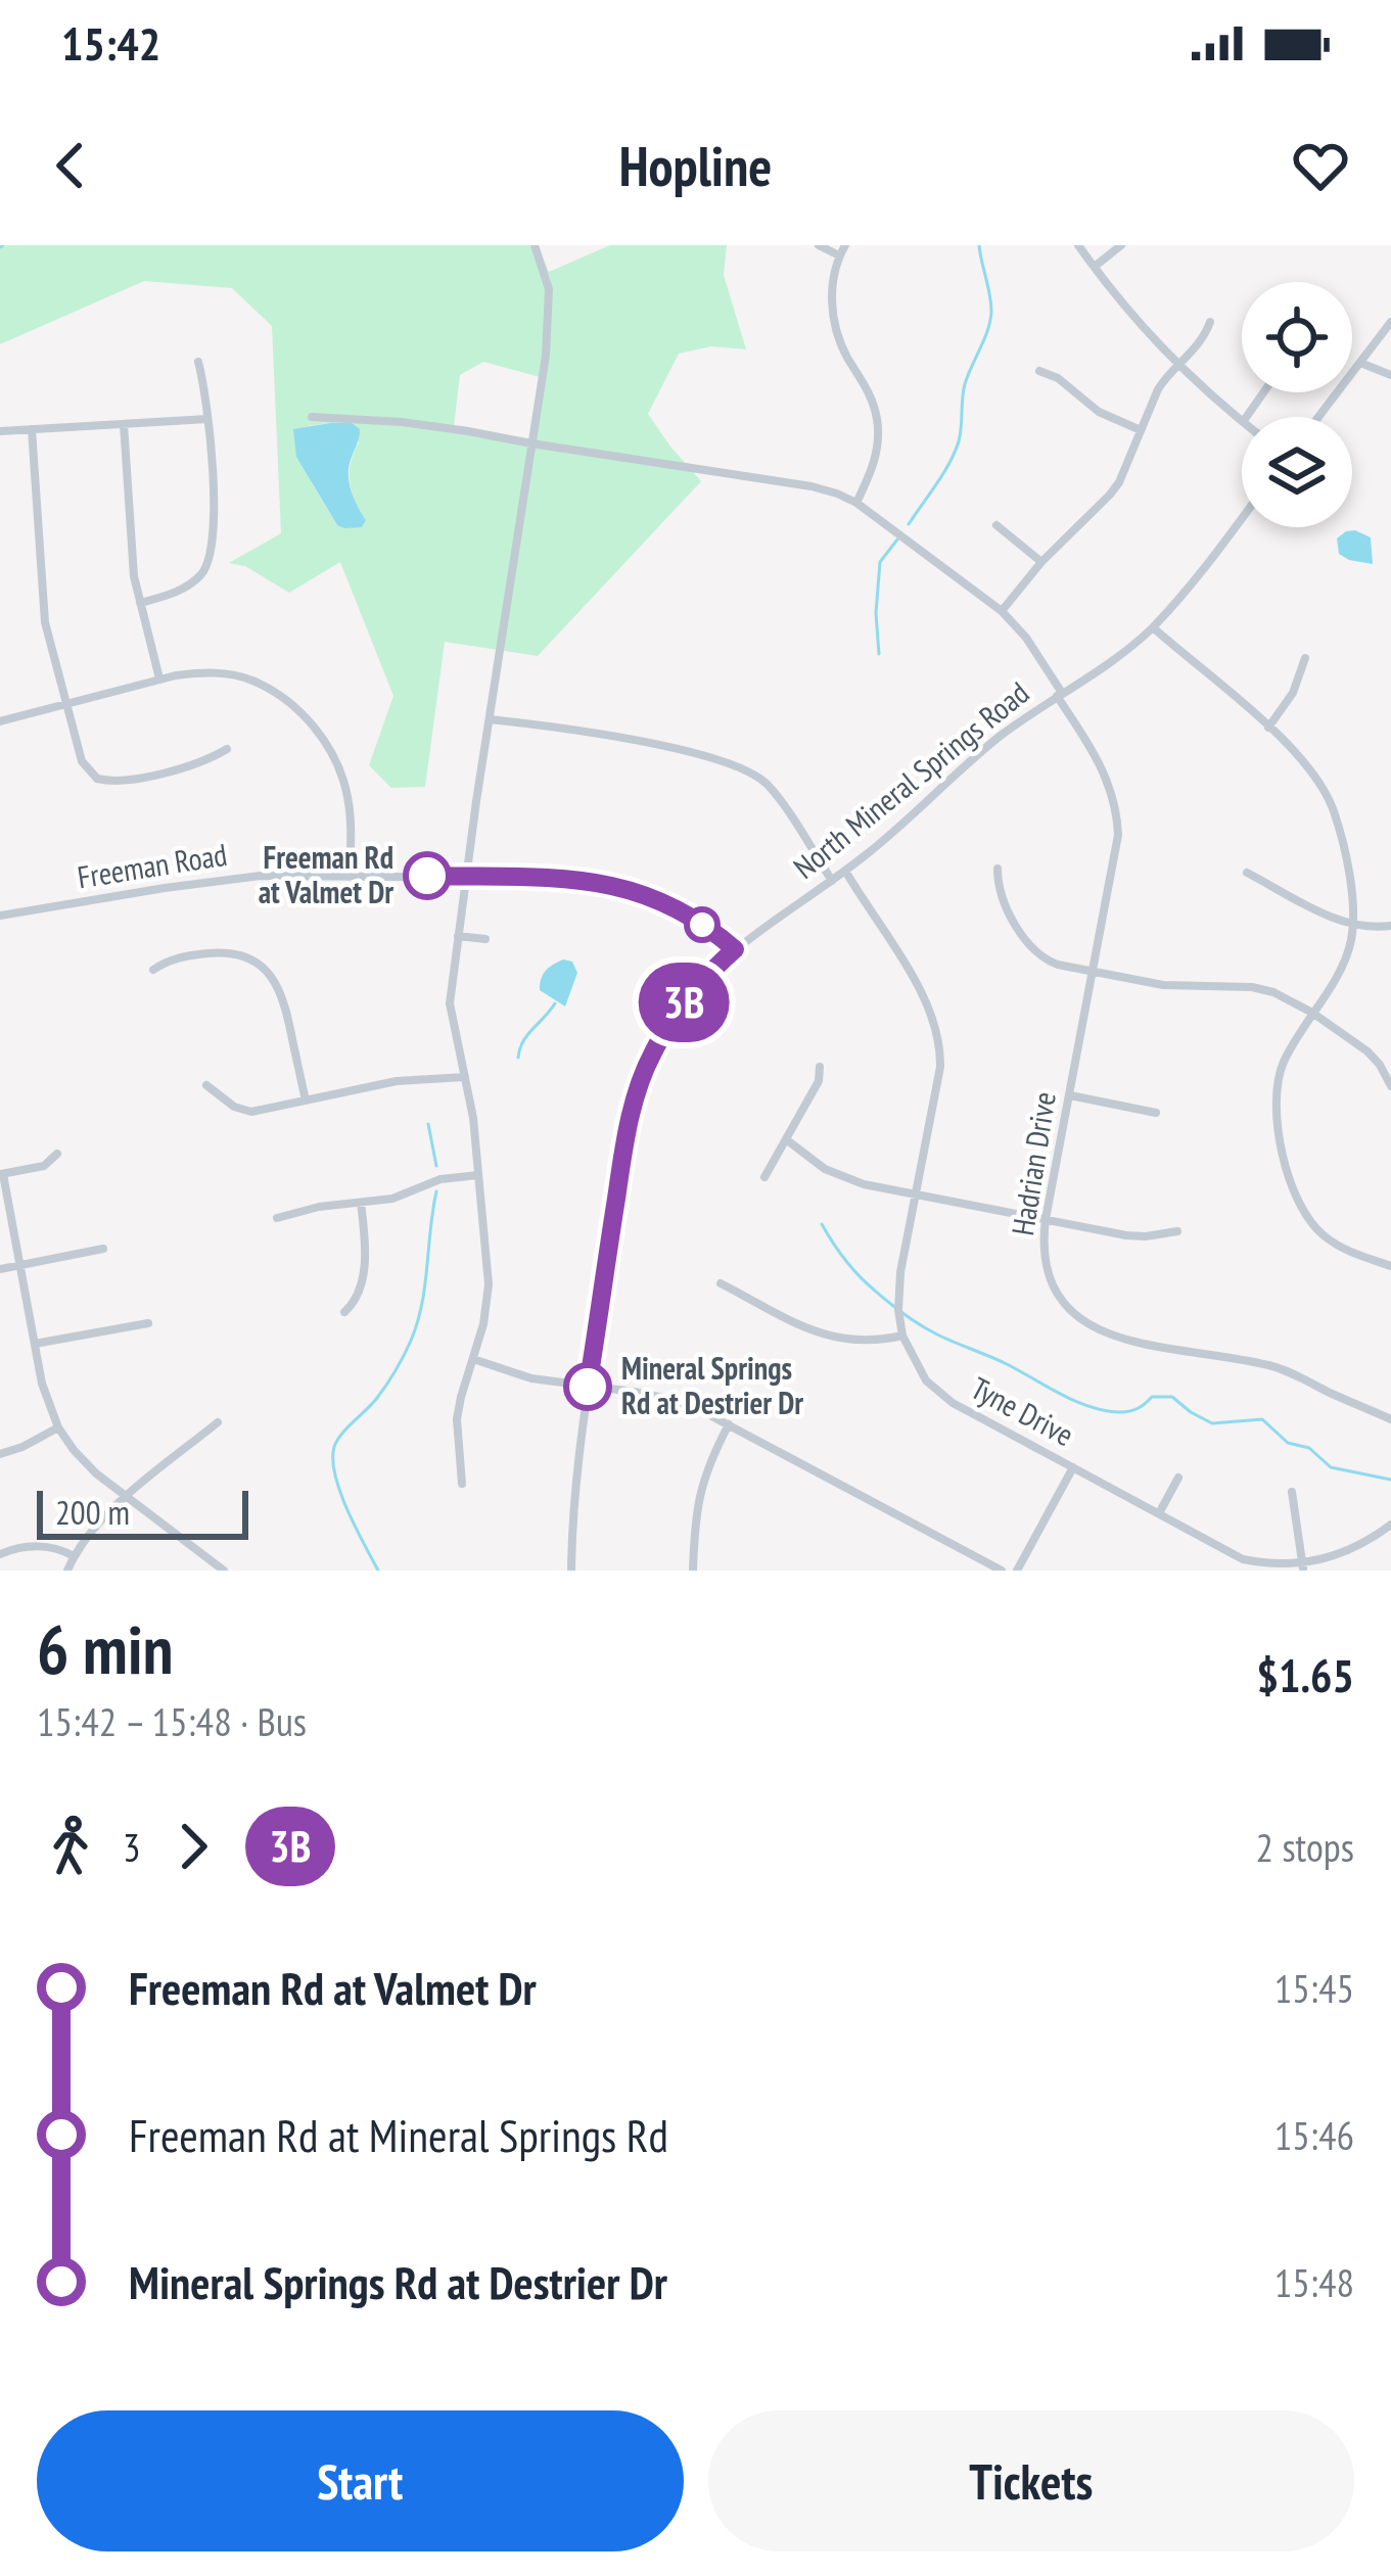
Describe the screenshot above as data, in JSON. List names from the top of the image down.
{
  "streets": {
    "street": [
      "North Mineral Springs Road",
      "Freeman Road",
      "Hadrian Drive",
      "Tyne Drive"
    ]
  },
  "crossings": [
    ["North Mineral Springs Road", "Freeman Road"],
    ["North Mineral Springs Road", "Hadrian Drive"],
    ["North Mineral Springs Road", "Tyne Drive"]
  ],
  "places": ["Freeman Rd at Valmet Dr", "Mineral Springs Rd at Destrier Dr"],
  "lines": ["bus line 3B"],
  "scale_bar": "200 m",
  "page": {
    "status": "15:42",
    "header": "Hopline",
    "on_map": "3B",
    "scale": "200 m",
    "heading": ["6 min", "15:42 – 15:48 · Bus", "$1.65"],
    "legs": ["3", "3B", "2 stops"],
    "list": [
      {
        "name": "Freeman Rd at Valmet Dr",
        "value": "15:45"
      },
      {
        "name": "Freeman Rd at Mineral Springs Rd",
        "value": "15:46"
      },
      {
        "name": "Mineral Springs Rd at Destrier Dr",
        "value": "15:48"
      }
    ],
    "buttons": ["Start", "Tickets"]
  }
}
